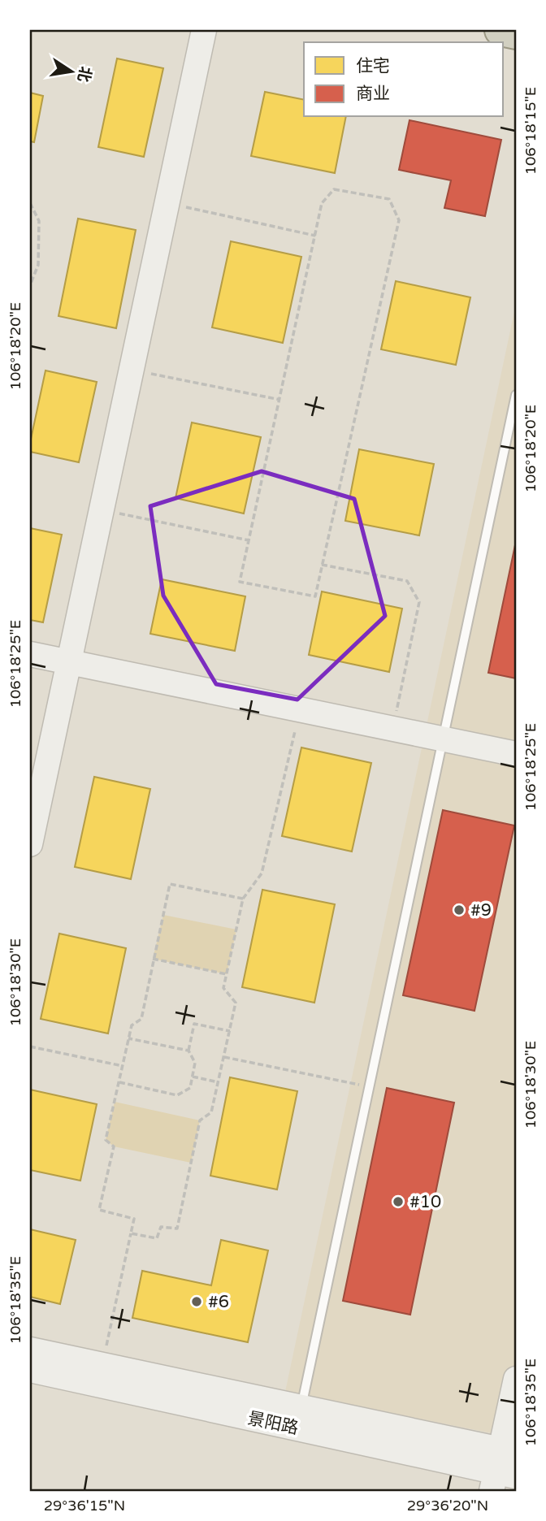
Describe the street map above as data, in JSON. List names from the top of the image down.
{
  "streets": {
    "street": ["景阳路"]
  },
  "places": ["#9", "#10", "#6"],
  "legend": ["住宅", "商业"],
  "north": "right",
  "coordinates": [
    "106°18'15\"E",
    "106°18'20\"E",
    "106°18'25\"E",
    "106°18'30\"E",
    "106°18'35\"E",
    "29°36'15\"N",
    "29°36'20\"N"
  ]
}
